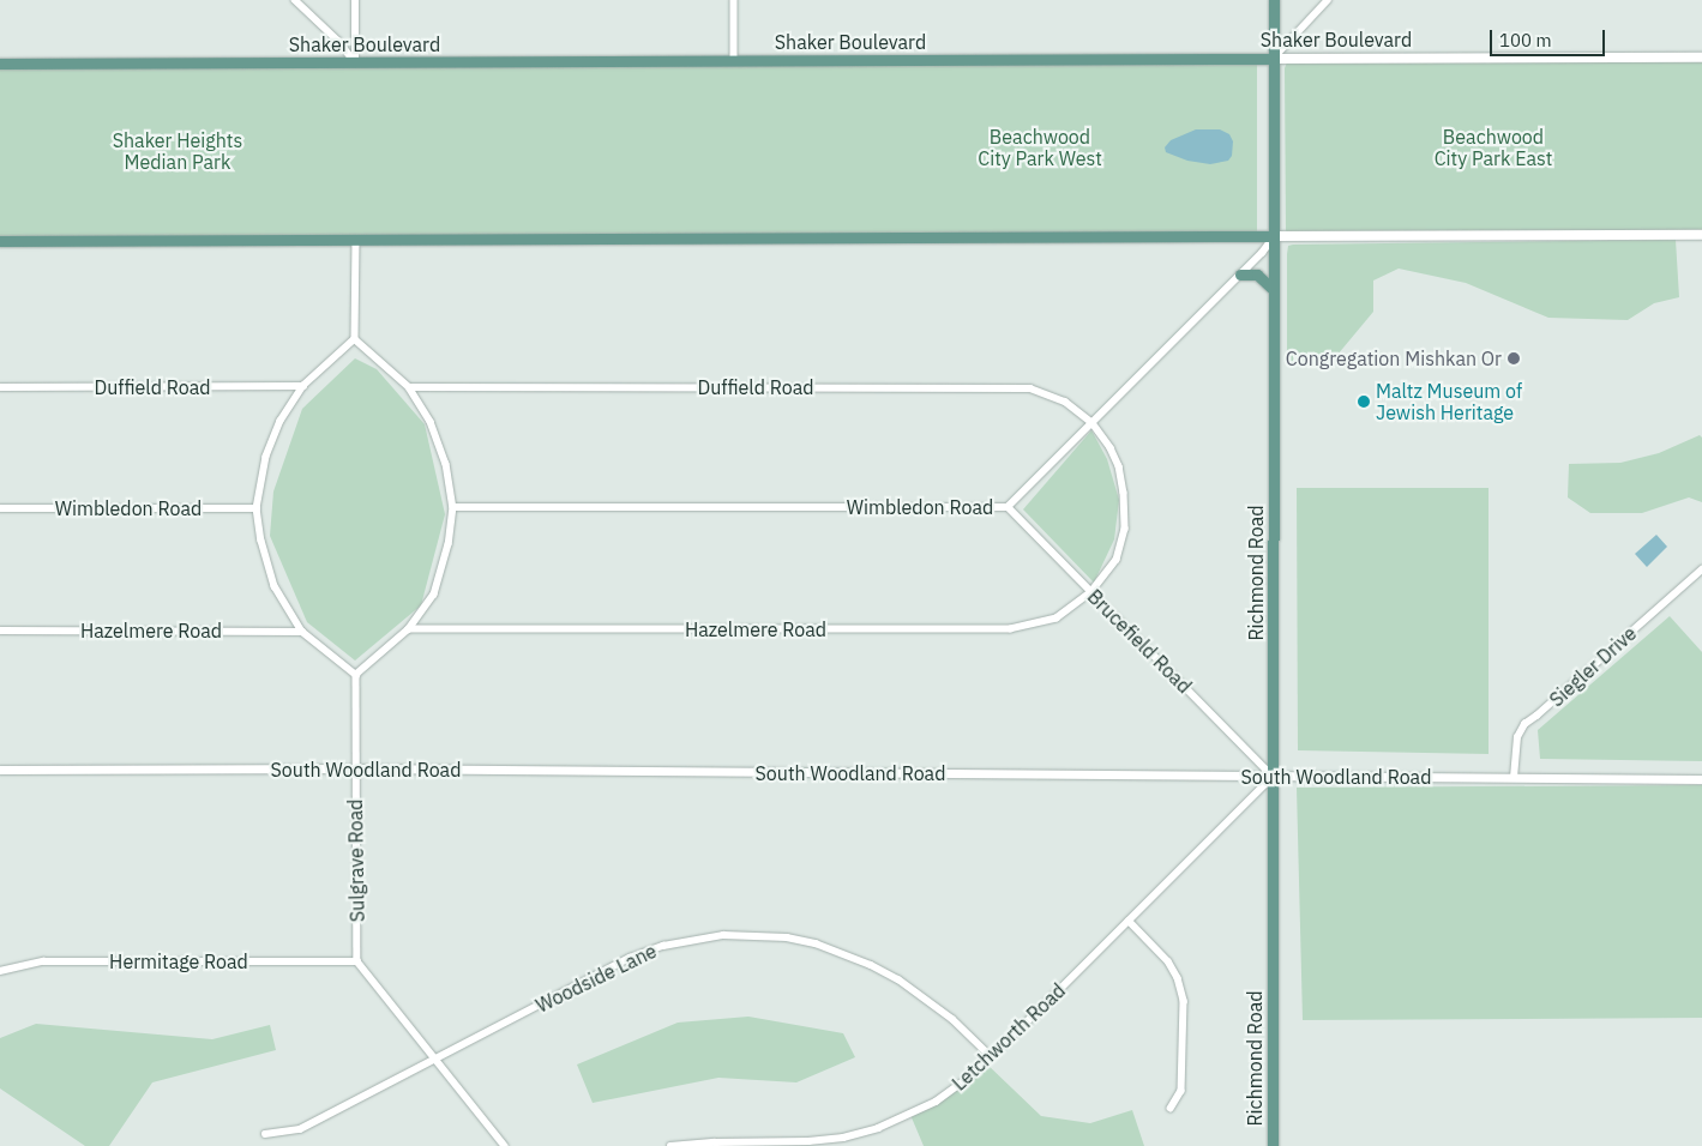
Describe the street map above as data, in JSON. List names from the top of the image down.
{
  "streets": {
    "main road": ["Shaker Boulevard", "Richmond Road"],
    "street": [
      "Duffield Road",
      "Wimbledon Road",
      "Hazelmere Road",
      "Brucefield Road",
      "Siegler Drive",
      "South Woodland Road",
      "Sulgrave Road",
      "Hermitage Road",
      "Woodside Lane",
      "Letchworth Road"
    ]
  },
  "crossings": [
    ["Shaker Boulevard", "Richmond Road"],
    ["Duffield Road", "Wimbledon Road"],
    ["Duffield Road", "Hazelmere Road"],
    ["Duffield Road", "Brucefield Road"],
    ["Wimbledon Road", "Richmond Road"],
    ["Wimbledon Road", "Brucefield Road"],
    ["Richmond Road", "Brucefield Road"],
    ["Richmond Road", "South Woodland Road"],
    ["Richmond Road", "Letchworth Road"],
    ["Hazelmere Road", "Brucefield Road"],
    ["Brucefield Road", "South Woodland Road"],
    ["Brucefield Road", "Letchworth Road"],
    ["Siegler Drive", "South Woodland Road"],
    ["South Woodland Road", "Sulgrave Road"],
    ["South Woodland Road", "Letchworth Road"],
    ["Sulgrave Road", "Hermitage Road"],
    ["Woodside Lane", "Letchworth Road"]
  ],
  "parks": ["Beachwood City Park West", "Beachwood City Park East", "Shaker Heights Median Park"],
  "places": ["Congregation Mishkan Or", "Maltz Museum of Jewish Heritage"],
  "scale_bar": "100 m"
}
